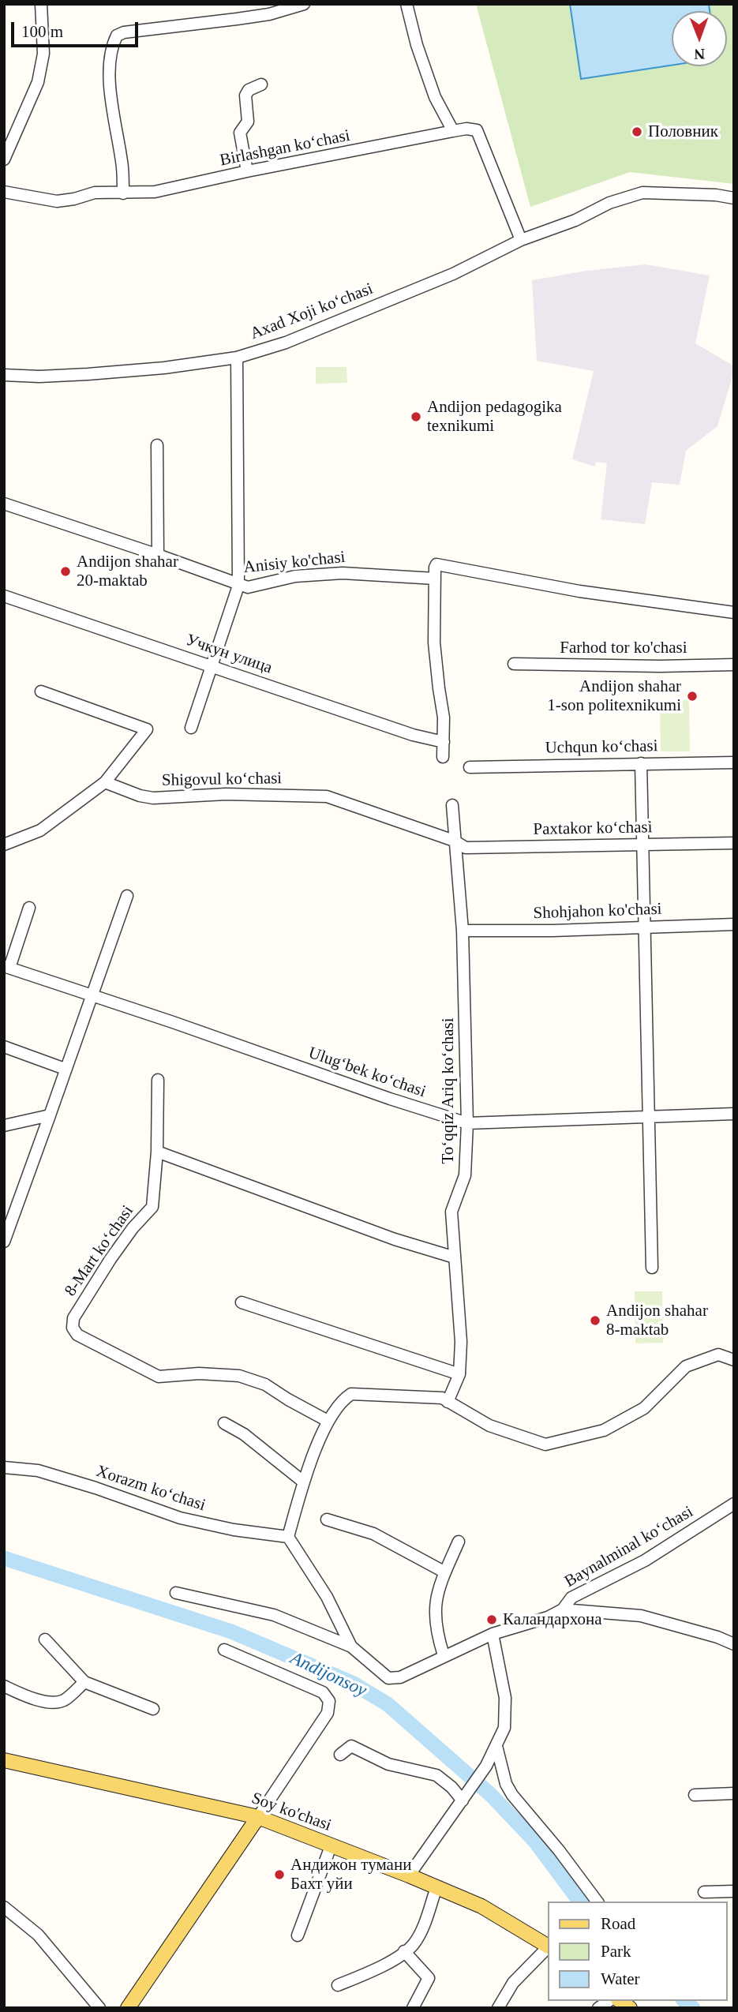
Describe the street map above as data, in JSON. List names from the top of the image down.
{
  "streets": {
    "main road": ["Soy ko'chasi"],
    "street": [
      "Birlashgan koʻchasi",
      "Axad Xoji koʻchasi",
      "Anisiy ko'chasi",
      "Farhod tor ko'chasi",
      "Учкун улица",
      "Uchqun koʻchasi",
      "Shigovul koʻchasi",
      "Paxtakor koʻchasi",
      "Shohjahon ko'chasi",
      "Ulugʻbek koʻchasi",
      "Toʻqqiz Ariq koʻchasi",
      "8-Mart koʻchasi",
      "Xorazm koʻchasi",
      "Baynalminal koʻchasi"
    ]
  },
  "crossings": [
    ["Birlashgan koʻchasi", "Axad Xoji koʻchasi"],
    ["Shigovul koʻchasi", "Paxtakor koʻchasi"],
    ["Shigovul koʻchasi", "Toʻqqiz Ariq koʻchasi"],
    ["Paxtakor koʻchasi", "Toʻqqiz Ariq koʻchasi"],
    ["Shohjahon ko'chasi", "Toʻqqiz Ariq koʻchasi"],
    ["Ulugʻbek koʻchasi", "Toʻqqiz Ariq koʻchasi"]
  ],
  "water": ["Andijonsoy"],
  "places": [
    "Половник",
    "Andijon pedagogika texnikumi",
    "Andijon shahar 20-maktab",
    "Andijon shahar 1-son politexnikumi",
    "Andijon shahar 8-maktab",
    "Каландархона",
    "Андижон тумани Бахт уйи"
  ],
  "legend": ["Road", "Park", "Water"],
  "scale_bar": "100 m",
  "north": "bottom"
}
